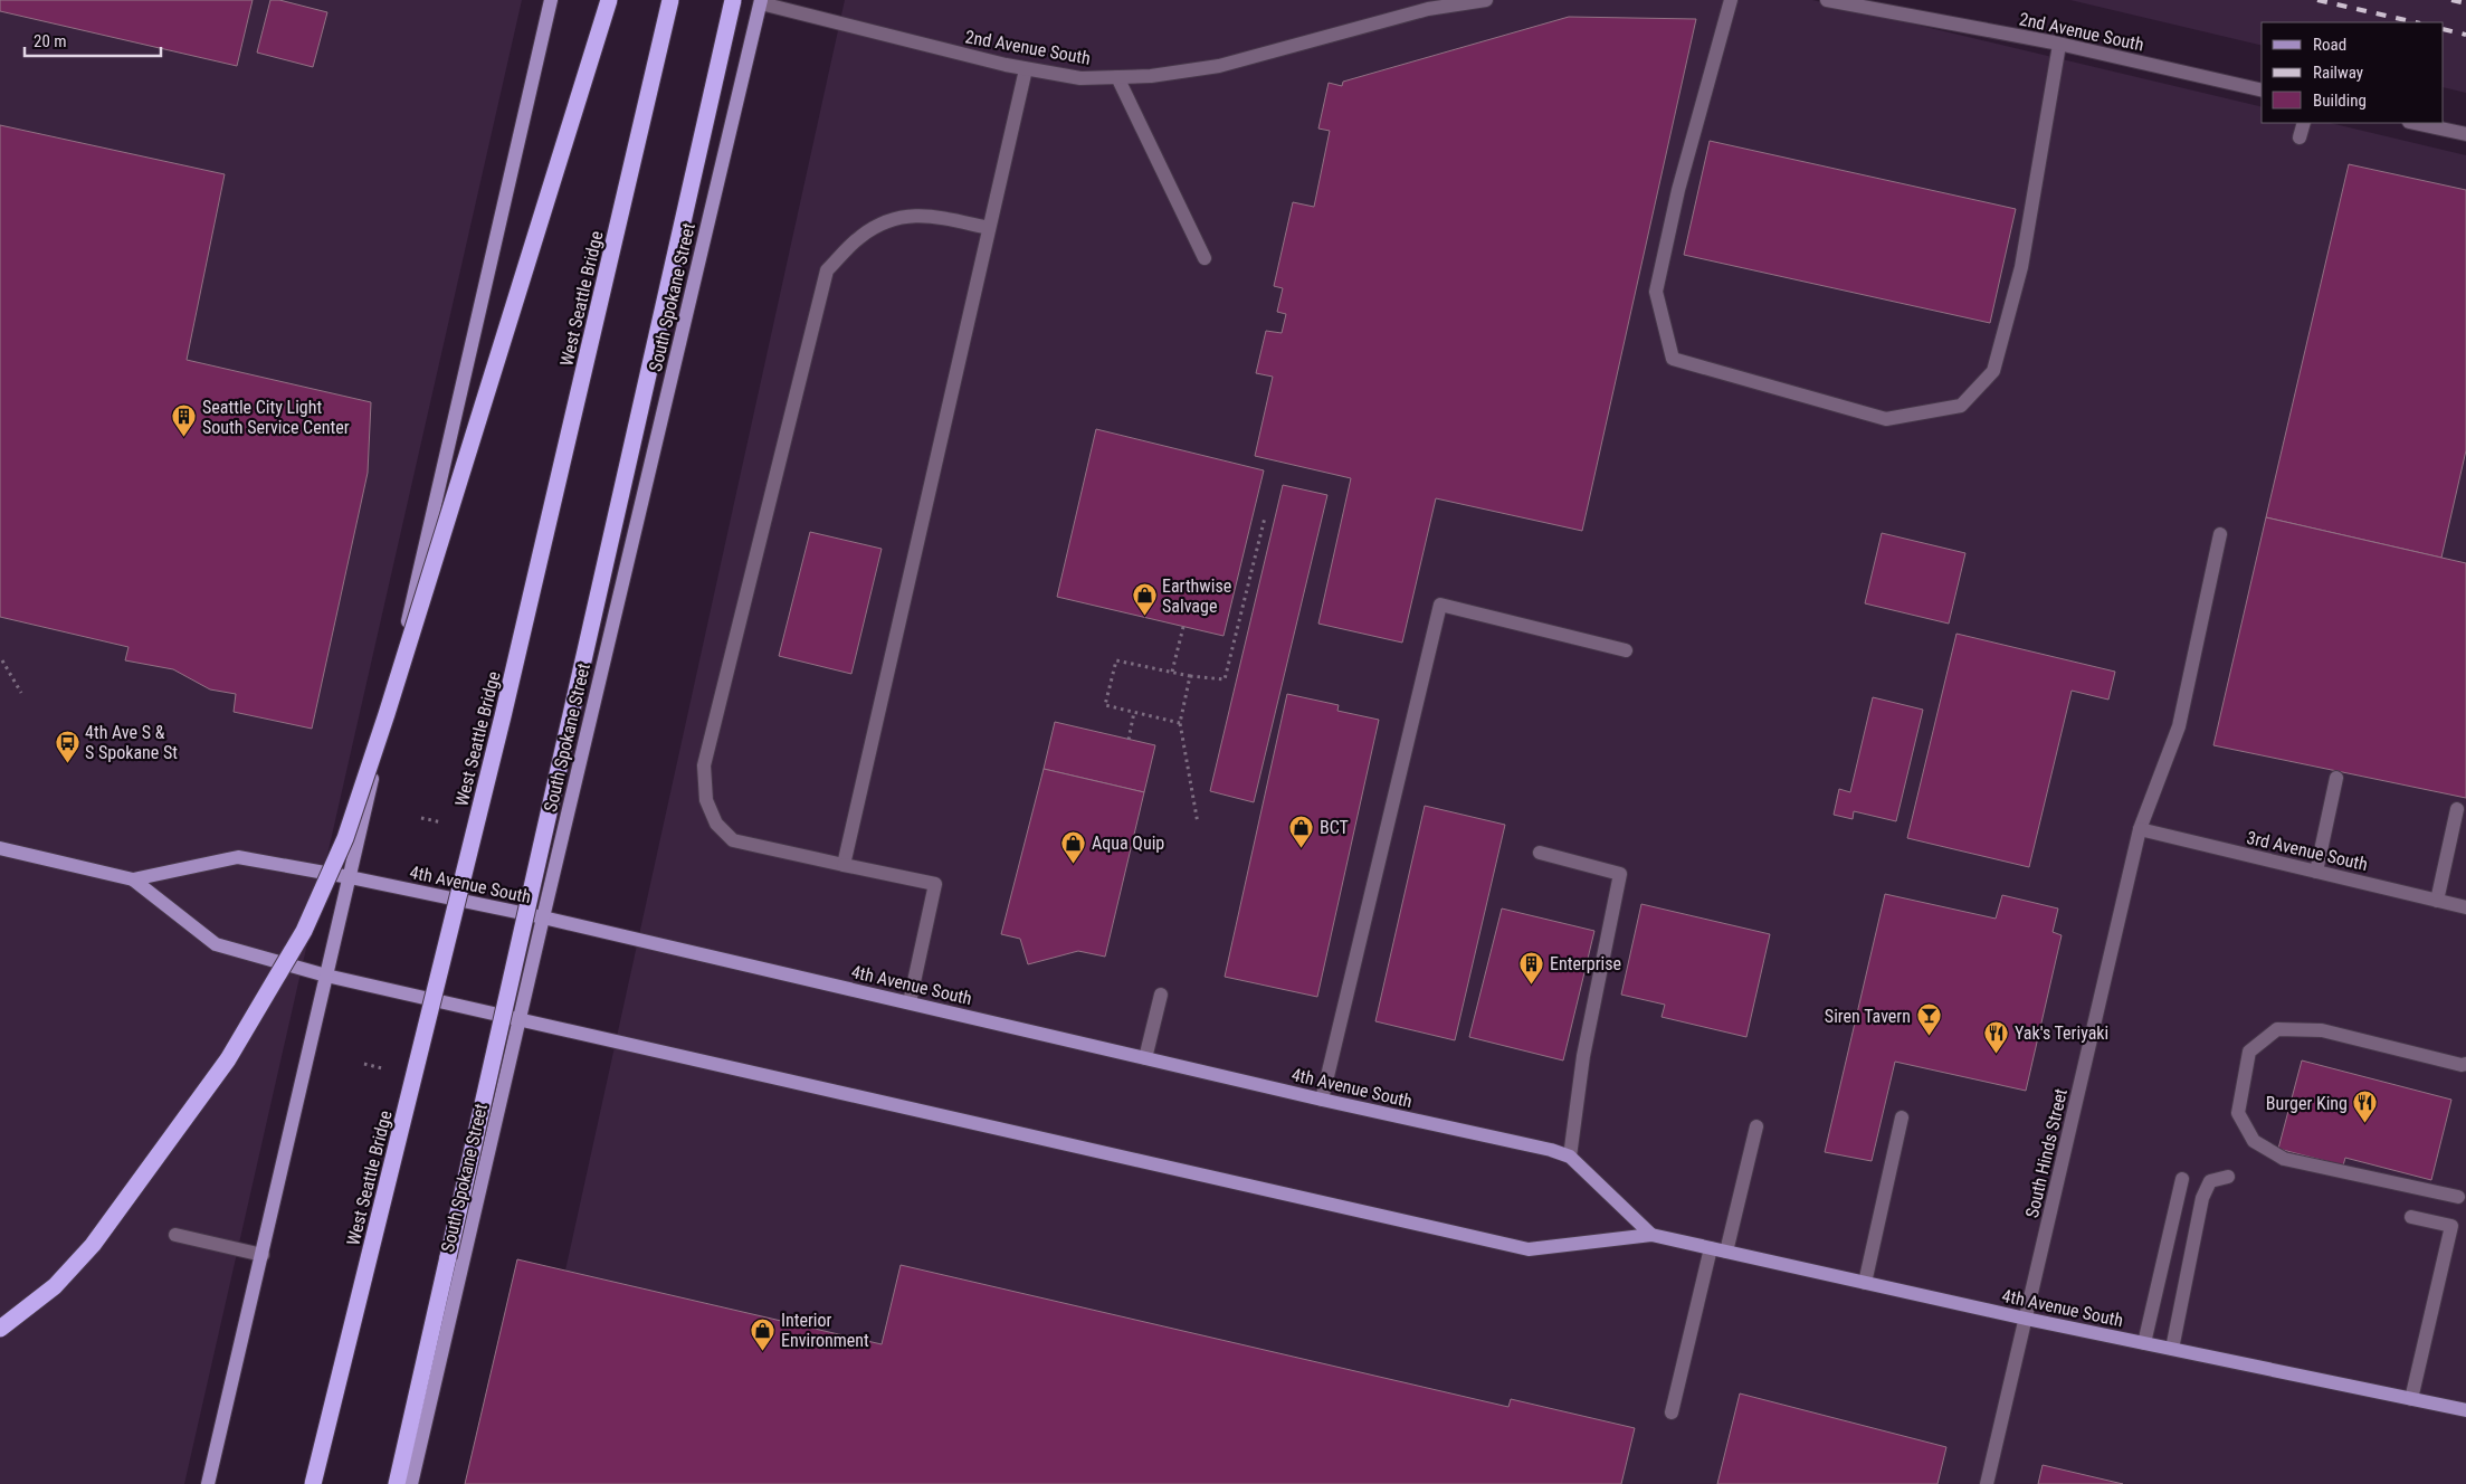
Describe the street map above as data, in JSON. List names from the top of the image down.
{
  "streets": {
    "highway": ["West Seattle Bridge"],
    "main road": ["South Spokane Street", "4th Avenue South"],
    "street": ["2nd Avenue South", "3rd Avenue South", "South Hinds Street"]
  },
  "crossings": [
    ["2nd Avenue South", "South Spokane Street"],
    ["South Spokane Street", "4th Avenue South"],
    ["3rd Avenue South", "South Hinds Street"],
    ["4th Avenue South", "South Hinds Street"]
  ],
  "places": {
    "building": ["Seattle City Light South Service Center", "Enterprise"],
    "shop": [
      "Earthwise Salvage",
      "BCT",
      "Aqua Quip",
      "Interior Environment"
    ],
    "bus stop": ["4th Ave S & S Spokane St"],
    "bar": ["Siren Tavern"],
    "restaurant": ["Yak's Teriyaki", "Burger King"]
  },
  "legend": ["Road", "Railway", "Building"],
  "scale_bar": "20 m"
}
